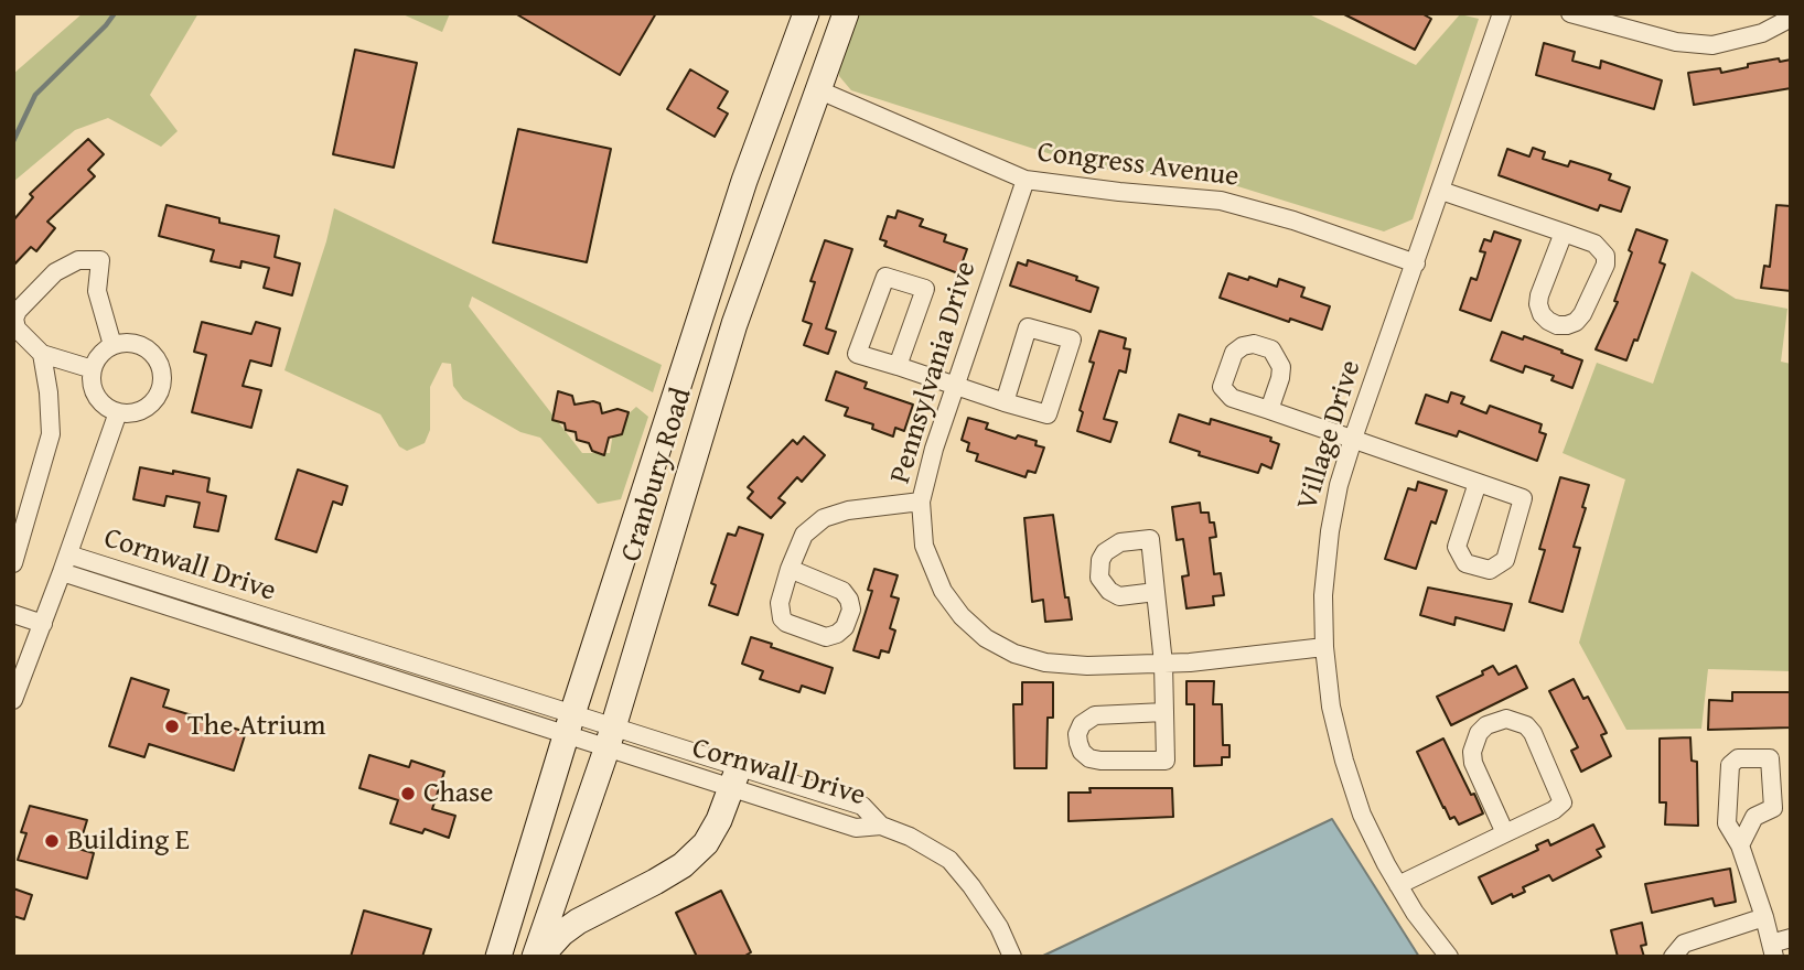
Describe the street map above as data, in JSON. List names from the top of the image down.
{
  "streets": {
    "main road": ["Cranbury Road"],
    "street": [
      "Congress Avenue",
      "Pennsylvania Drive",
      "Village Drive",
      "Cornwall Drive"
    ]
  },
  "crossings": [
    ["Congress Avenue", "Pennsylvania Drive"],
    ["Congress Avenue", "Village Drive"],
    ["Congress Avenue", "Cranbury Road"],
    ["Pennsylvania Drive", "Village Drive"],
    ["Cranbury Road", "Cornwall Drive"]
  ],
  "places": ["The Atrium", "Chase", "Building E"]
}
